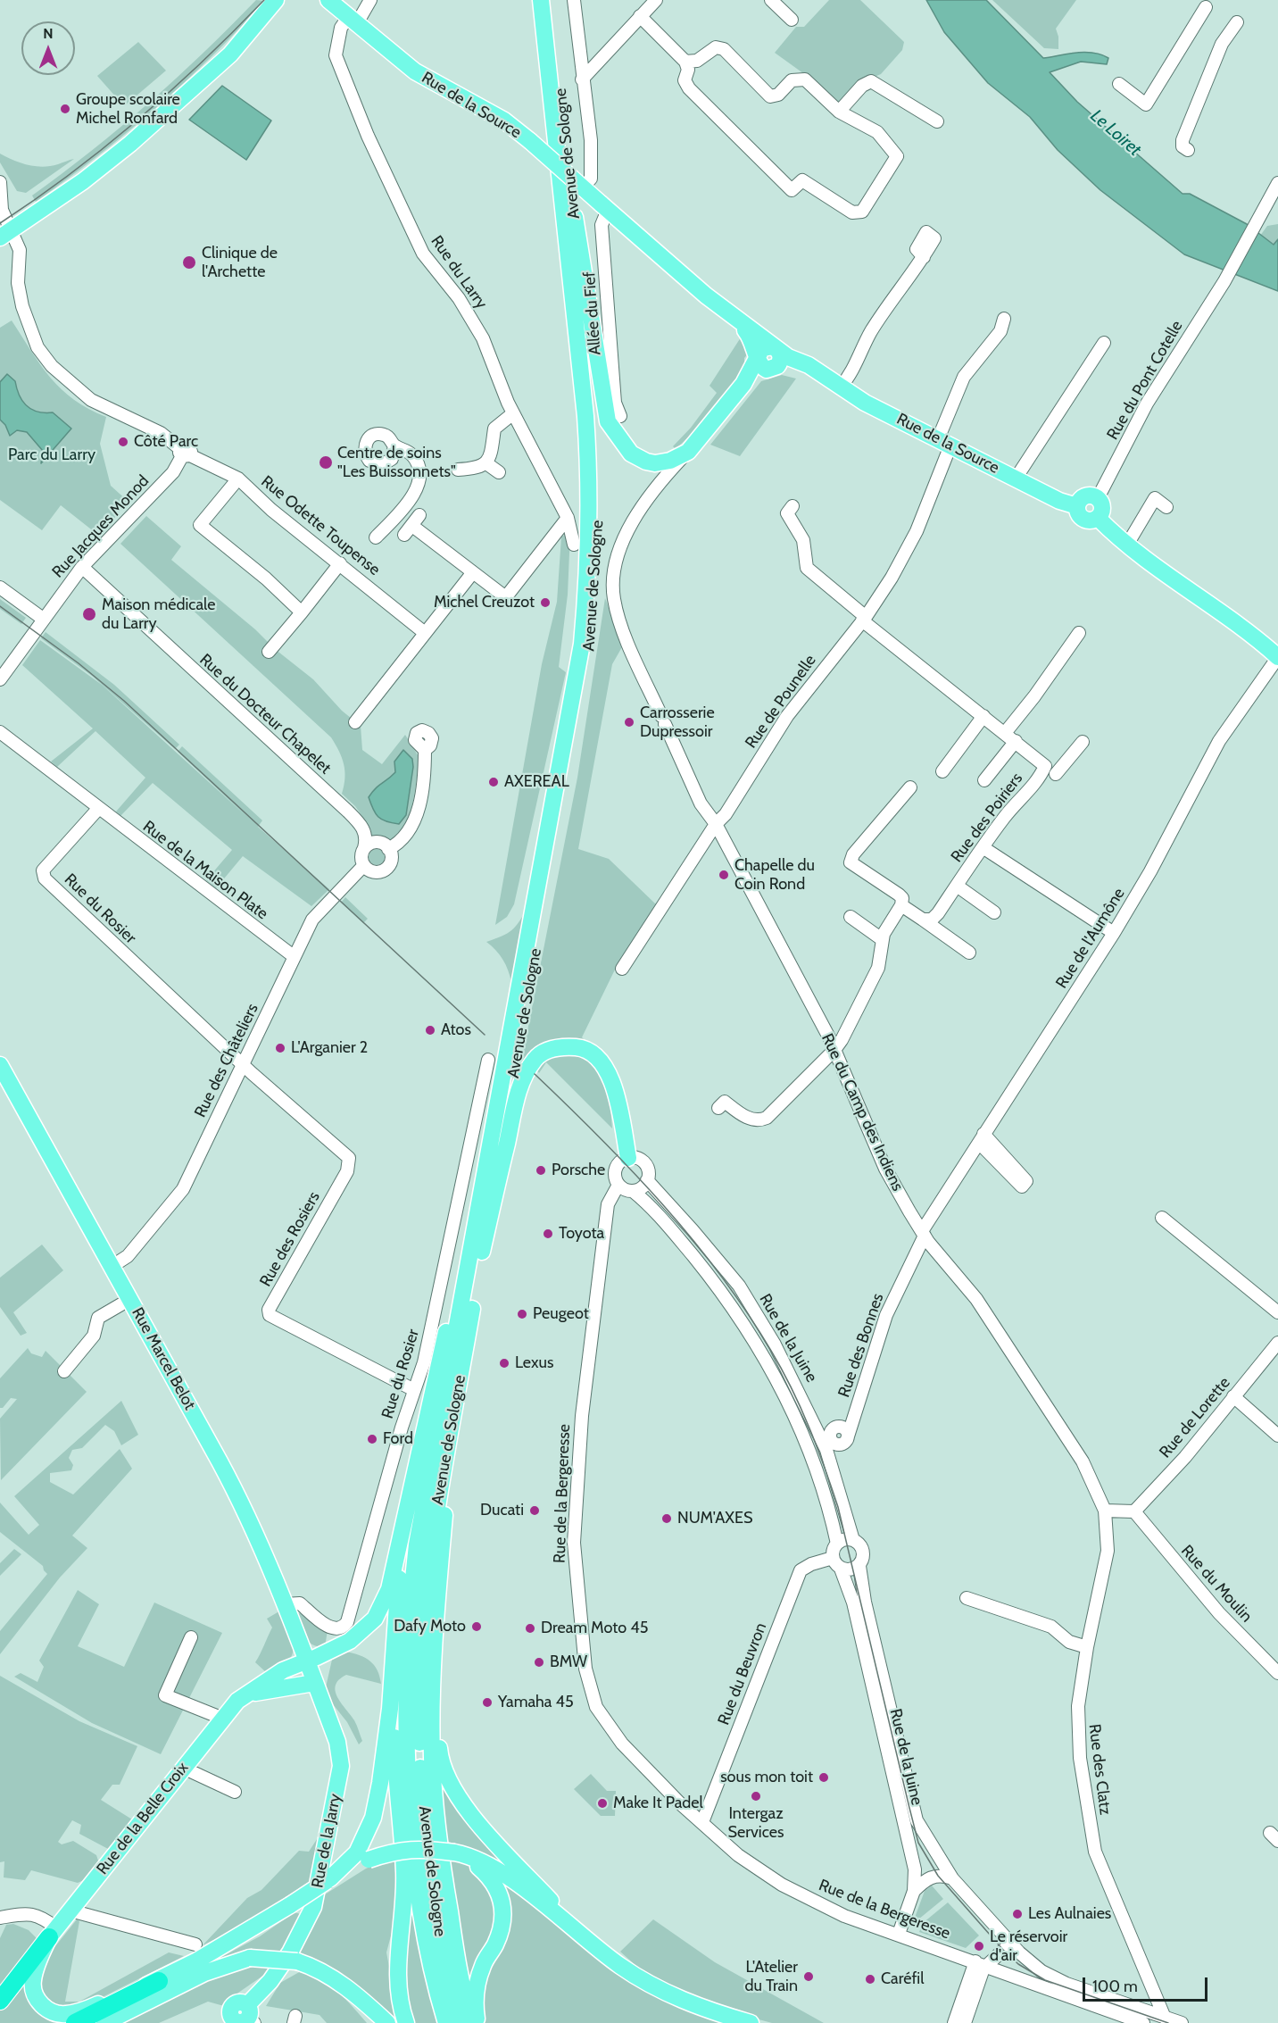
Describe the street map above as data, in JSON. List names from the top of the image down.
{
  "streets": {
    "main road": [
      "Rue de la Source",
      "Avenue de Sologne",
      "Rue du Camp des Indiens",
      "Rue Marcel Belot",
      "Rue de la Belle Croix",
      "Rue de la Jarry"
    ],
    "street": [
      "Rue du Larry",
      "Allée du Fief",
      "Rue du Pont Cotelle",
      "Rue Odette Toupense",
      "Rue Jacques Monod",
      "Rue de Pounelle",
      "Rue du Docteur Chapelet",
      "Rue des Poiriers",
      "Rue de la Maison Plate",
      "Rue du Rosier",
      "Rue de l'Aumône",
      "Rue des Châteliers",
      "Rue des Rosiers",
      "Rue de la Juine",
      "Rue des Bonnes",
      "Rue de Lorette",
      "Rue de la Bergeresse",
      "Rue du Moulin",
      "Rue du Beuvron",
      "Rue des Clatz"
    ]
  },
  "crossings": [
    ["Rue de la Source", "Rue du Larry"],
    ["Rue de la Source", "Allée du Fief"],
    ["Rue de la Source", "Rue du Pont Cotelle"],
    ["Rue de la Source", "Rue de Pounelle"],
    ["Rue de la Source", "Rue du Camp des Indiens"],
    ["Rue Odette Toupense", "Rue Jacques Monod"],
    ["Rue Jacques Monod", "Rue du Docteur Chapelet"],
    ["Rue de Pounelle", "Rue des Poiriers"],
    ["Rue de Pounelle", "Rue du Camp des Indiens"],
    ["Rue du Docteur Chapelet", "Rue des Châteliers"],
    ["Rue de la Maison Plate", "Rue du Rosier"],
    ["Rue de la Maison Plate", "Rue des Châteliers"],
    ["Rue du Rosier", "Rue des Châteliers"],
    ["Rue du Rosier", "Rue des Rosiers"],
    ["Rue du Rosier", "Rue Marcel Belot"],
    ["Rue de l'Aumône", "Rue du Camp des Indiens"],
    ["Rue de l'Aumône", "Rue des Bonnes"],
    ["Rue des Châteliers", "Rue des Rosiers"],
    ["Rue des Châteliers", "Rue Marcel Belot"],
    ["Rue du Camp des Indiens", "Rue des Bonnes"],
    ["Rue du Camp des Indiens", "Rue des Clatz"],
    ["Rue de la Juine", "Rue de la Bergeresse"],
    ["Rue de la Juine", "Rue du Beuvron"],
    ["Rue Marcel Belot", "Rue de la Belle Croix"],
    ["Rue Marcel Belot", "Rue de la Jarry"],
    ["Rue de Lorette", "Rue du Moulin"],
    ["Rue de la Bergeresse", "Rue du Beuvron"],
    ["Rue de la Belle Croix", "Rue de la Jarry"]
  ],
  "water": ["Le Loiret"],
  "parks": ["Parc du Larry"],
  "places": [
    "Groupe scolaire Michel Ronfard",
    "Clinique de l'Archette",
    "Côté Parc",
    "Centre de soins \"Les Buissonnets\"",
    "Michel Creuzot",
    "Maison médicale du Larry",
    "Carrosserie Dupressoir",
    "AXEREAL",
    "Chapelle du Coin Rond",
    "Atos",
    "L'Arganier 2",
    "Porsche",
    "Toyota",
    "Peugeot",
    "Lexus",
    "Ford",
    "Ducati",
    "NUM'AXES",
    "Dafy Moto",
    "Dream Moto 45",
    "BMW",
    "Yamaha 45",
    "sous mon toit",
    "Intergaz Services",
    "Make It Padel",
    "Les Aulnaies",
    "Le réservoir d'air",
    "L'Atelier du Train",
    "Caréfil"
  ],
  "scale_bar": "100 m",
  "north": "top"
}
